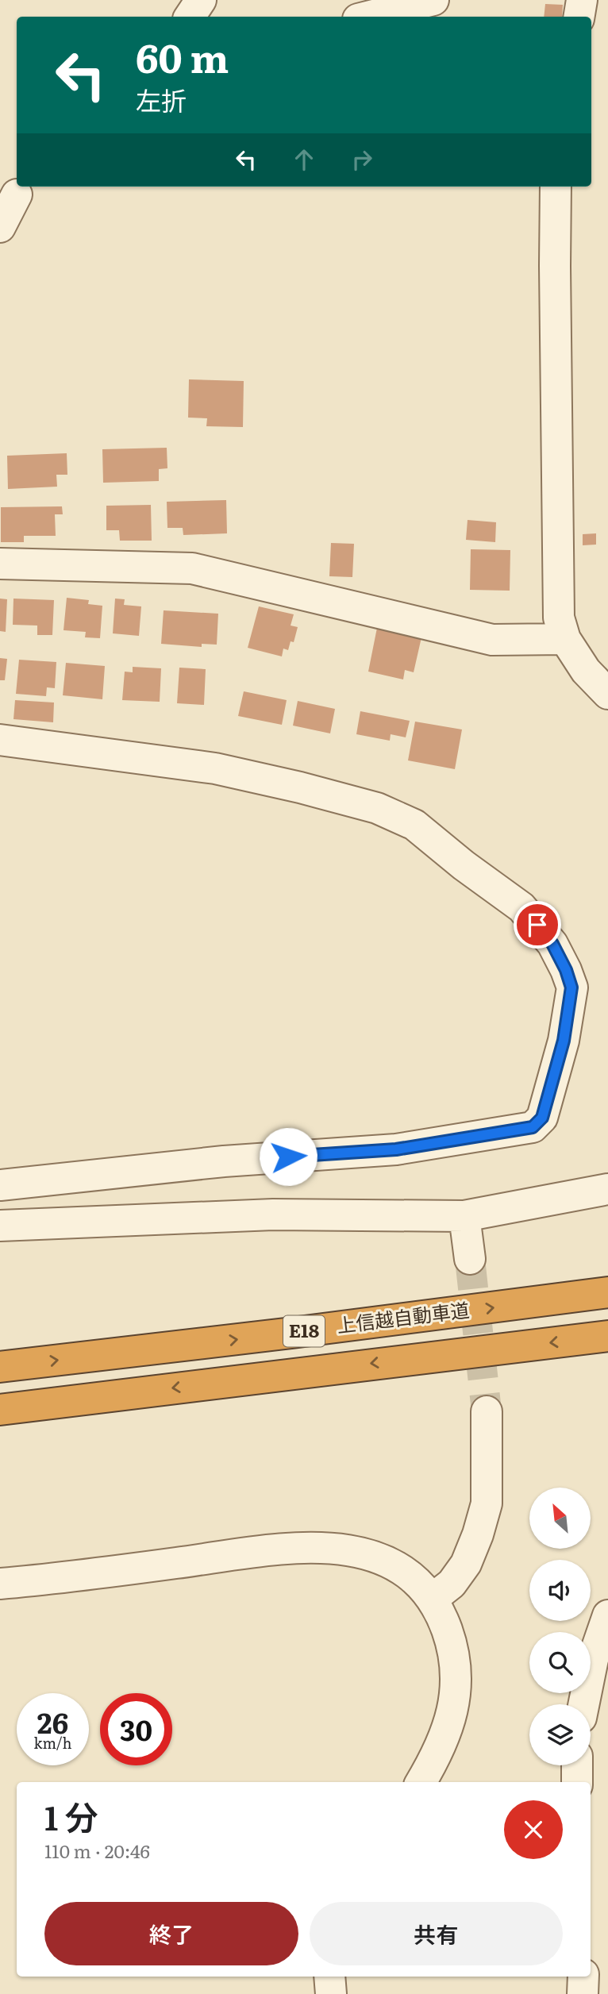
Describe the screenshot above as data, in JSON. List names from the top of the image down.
{
  "streets": {
    "highway": ["上信越自動車道", "E18"]
  },
  "north": "top left",
  "page": {
    "turn": ["60 m", "左折"],
    "speed": "26 km/h",
    "limit": "30",
    "heading": ["1 分", "110 m · 20:46"],
    "buttons": ["終了", "共有"]
  }
}
